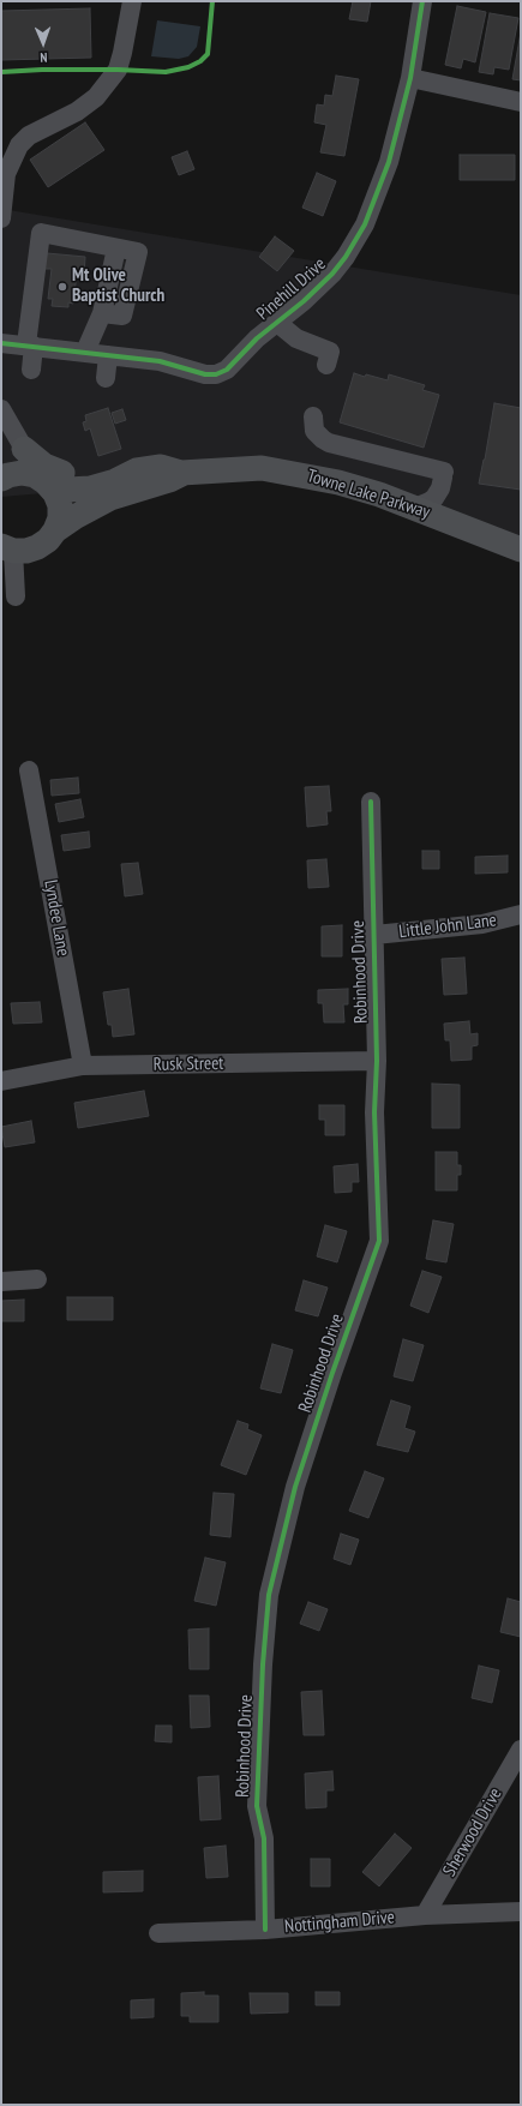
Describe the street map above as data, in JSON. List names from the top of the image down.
{
  "streets": {
    "main road": ["Towne Lake Parkway"],
    "street": [
      "Pinehill Drive",
      "Lyndee Lane",
      "Little John Lane",
      "Robinhood Drive",
      "Rusk Street",
      "Sherwood Drive",
      "Nottingham Drive"
    ]
  },
  "crossings": [
    ["Lyndee Lane", "Rusk Street"],
    ["Little John Lane", "Robinhood Drive"],
    ["Robinhood Drive", "Rusk Street"],
    ["Robinhood Drive", "Nottingham Drive"],
    ["Sherwood Drive", "Nottingham Drive"]
  ],
  "places": ["Mt Olive Baptist Church"],
  "north": "bottom"
}
